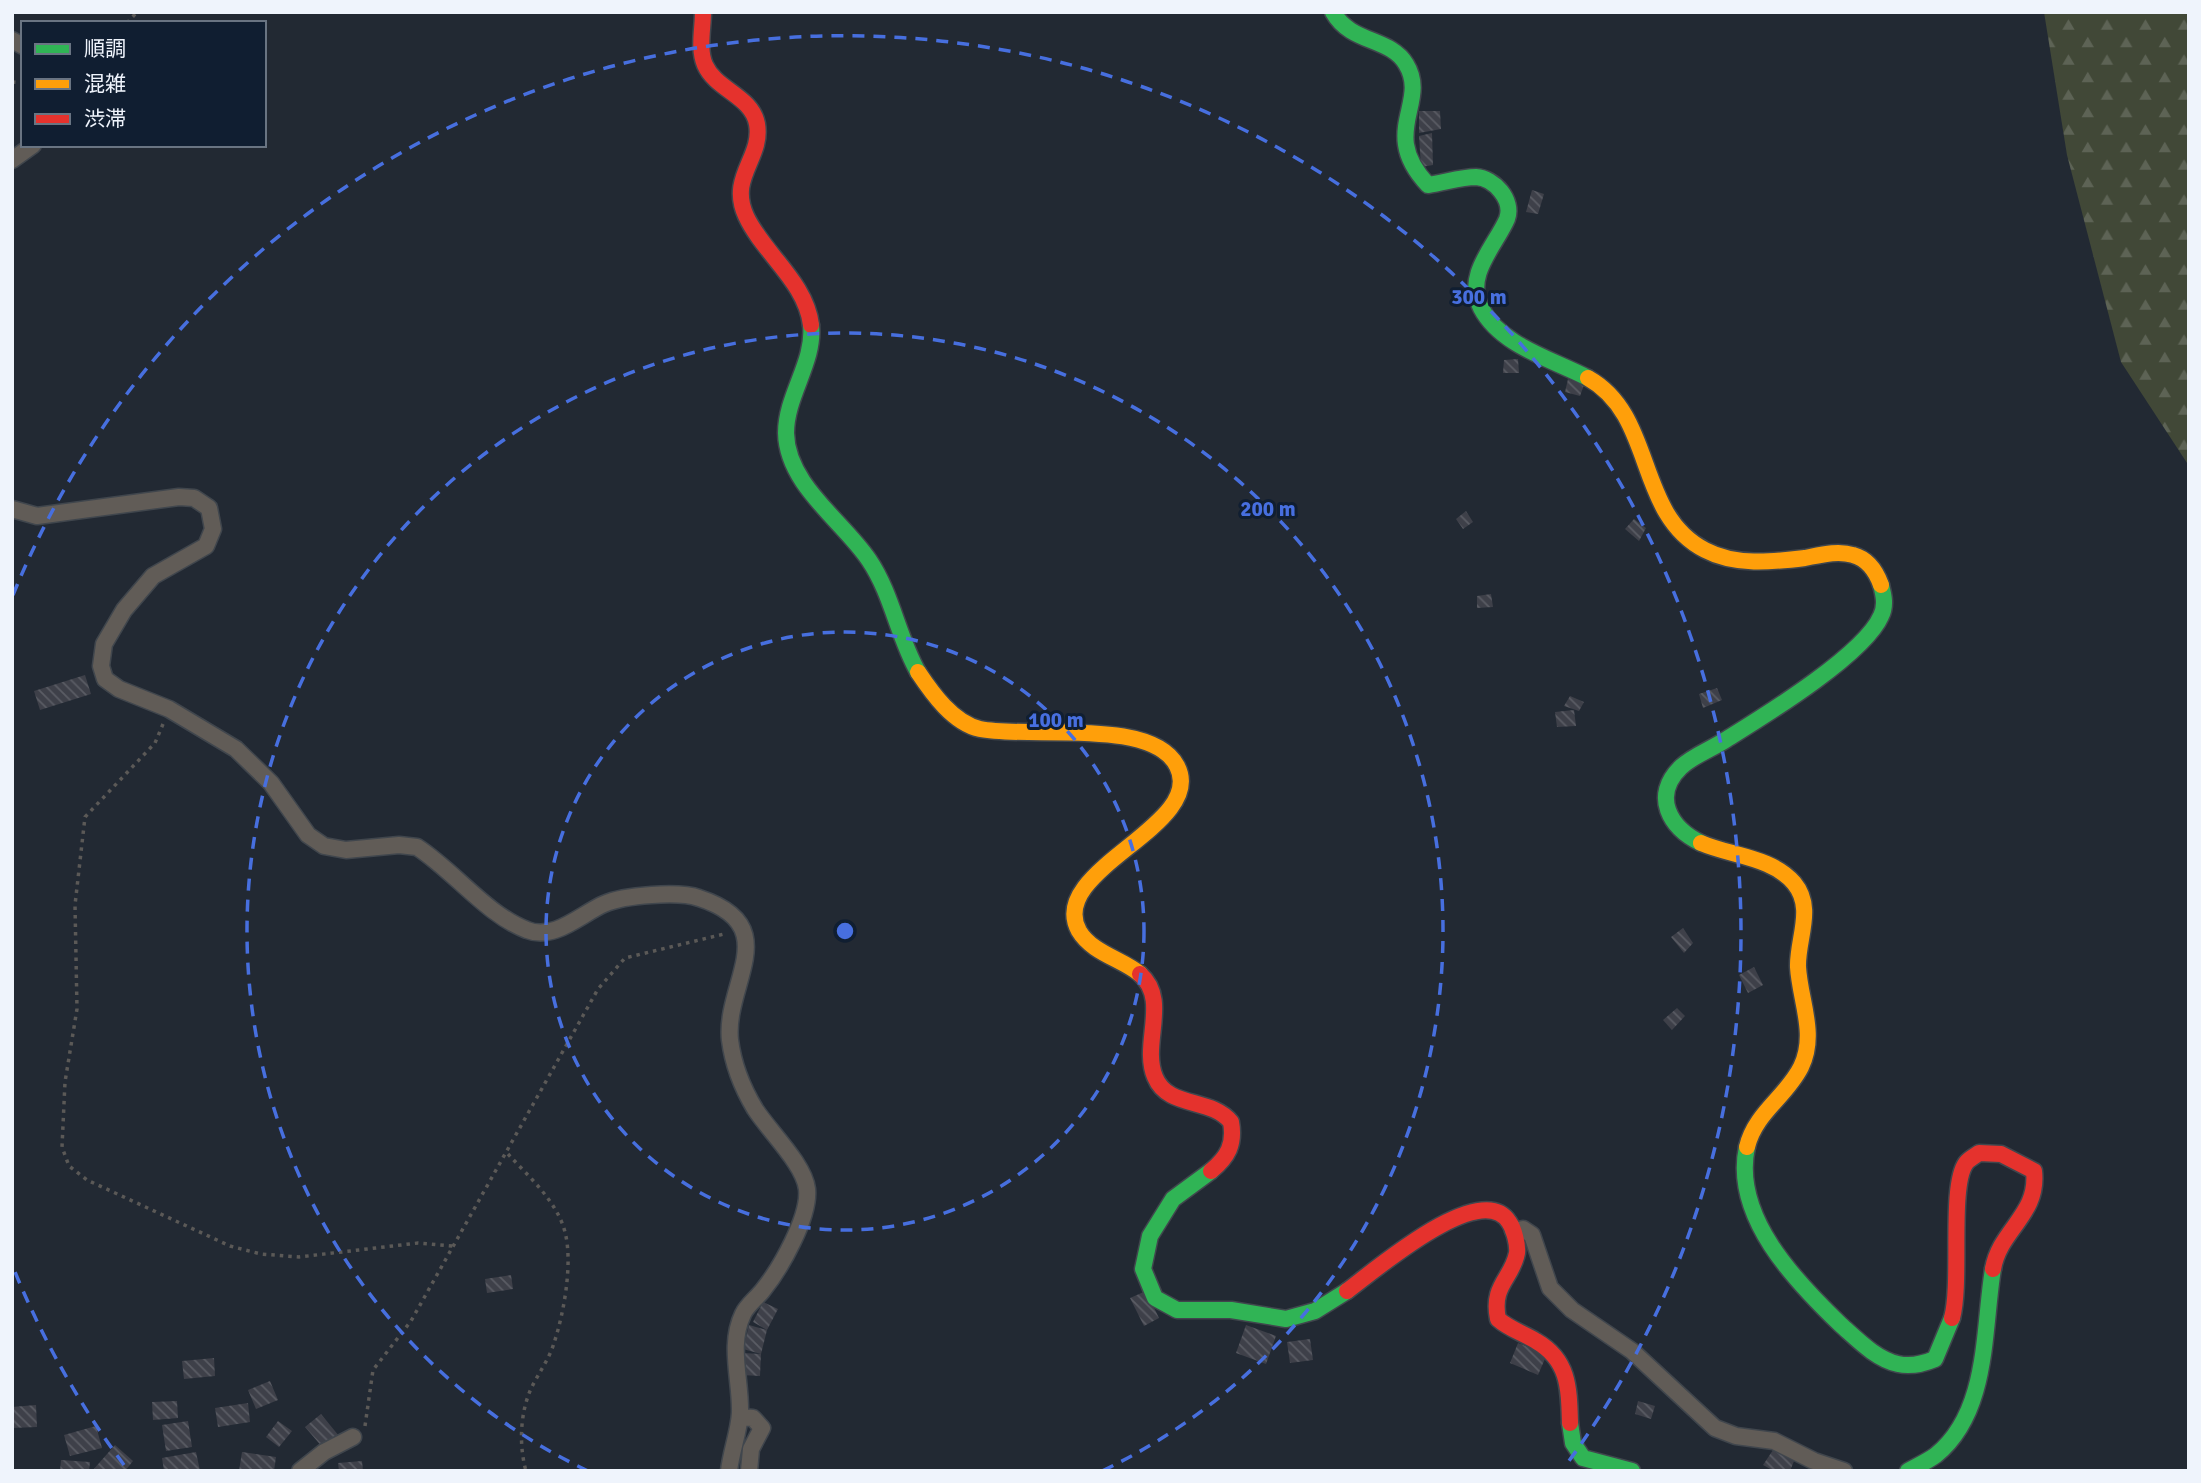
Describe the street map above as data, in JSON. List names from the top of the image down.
{
  "legend": ["順調", "混雑", "渋滞"],
  "rings": ["300 m", "200 m", "100 m"]
}
